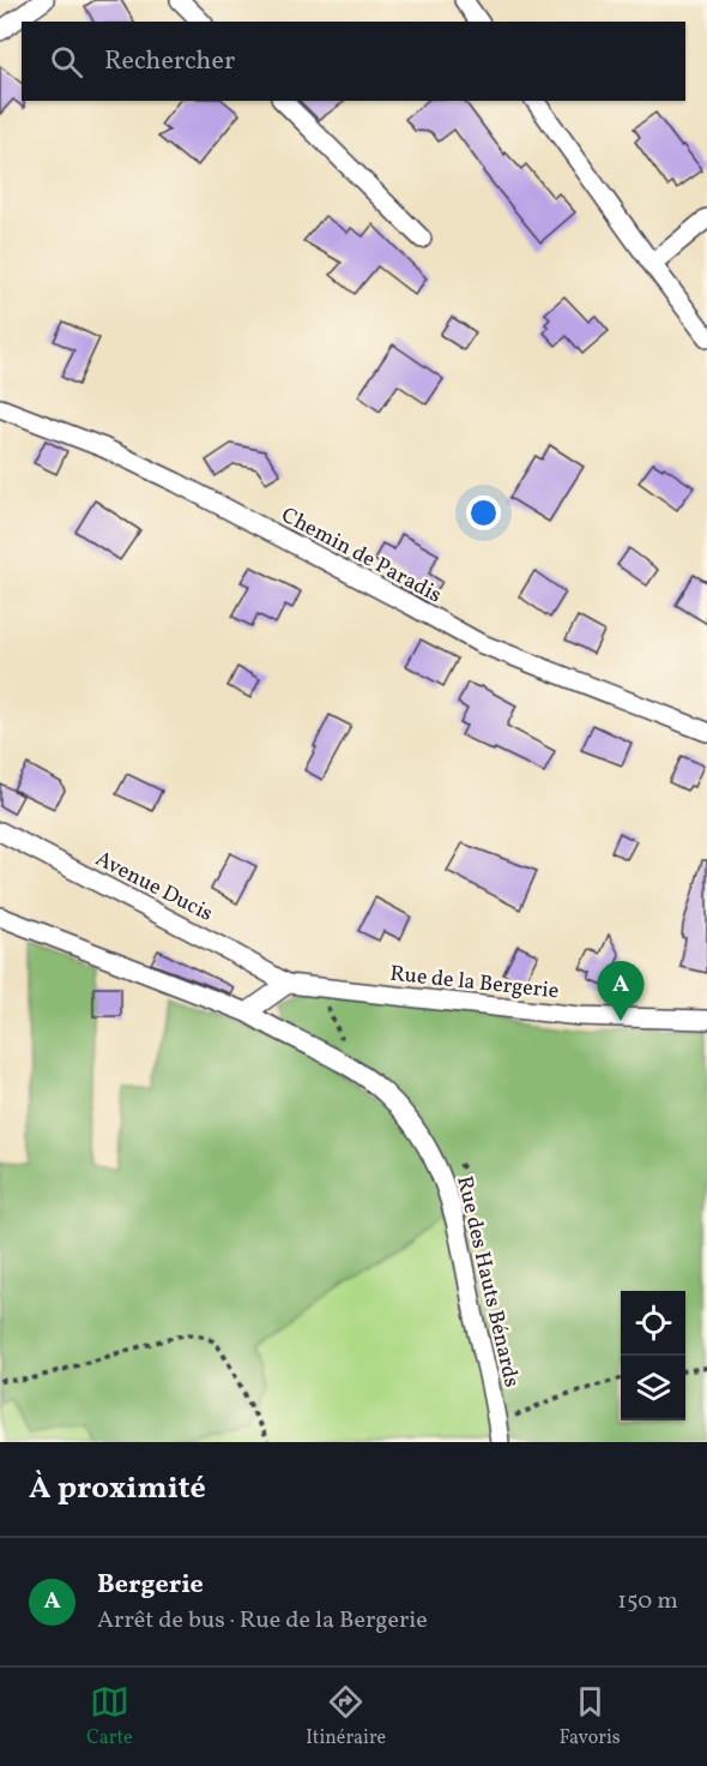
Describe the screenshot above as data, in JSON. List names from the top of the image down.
{
  "streets": {
    "street": [
      "Chemin de Paradis",
      "Avenue Ducis",
      "Rue de la Bergerie",
      "Rue des Hauts Bénards"
    ]
  },
  "crossings": [
    ["Avenue Ducis", "Rue de la Bergerie"]
  ],
  "page": {
    "search": "Rechercher",
    "pins": "A",
    "heading": "À proximité",
    "list": [
      {
        "mark": "A",
        "name": "Bergerie",
        "note": "Arrêt de bus · Rue de la Bergerie",
        "value": "150 m"
      }
    ],
    "nav": ["Carte", "Itinéraire", "Favoris"]
  }
}
